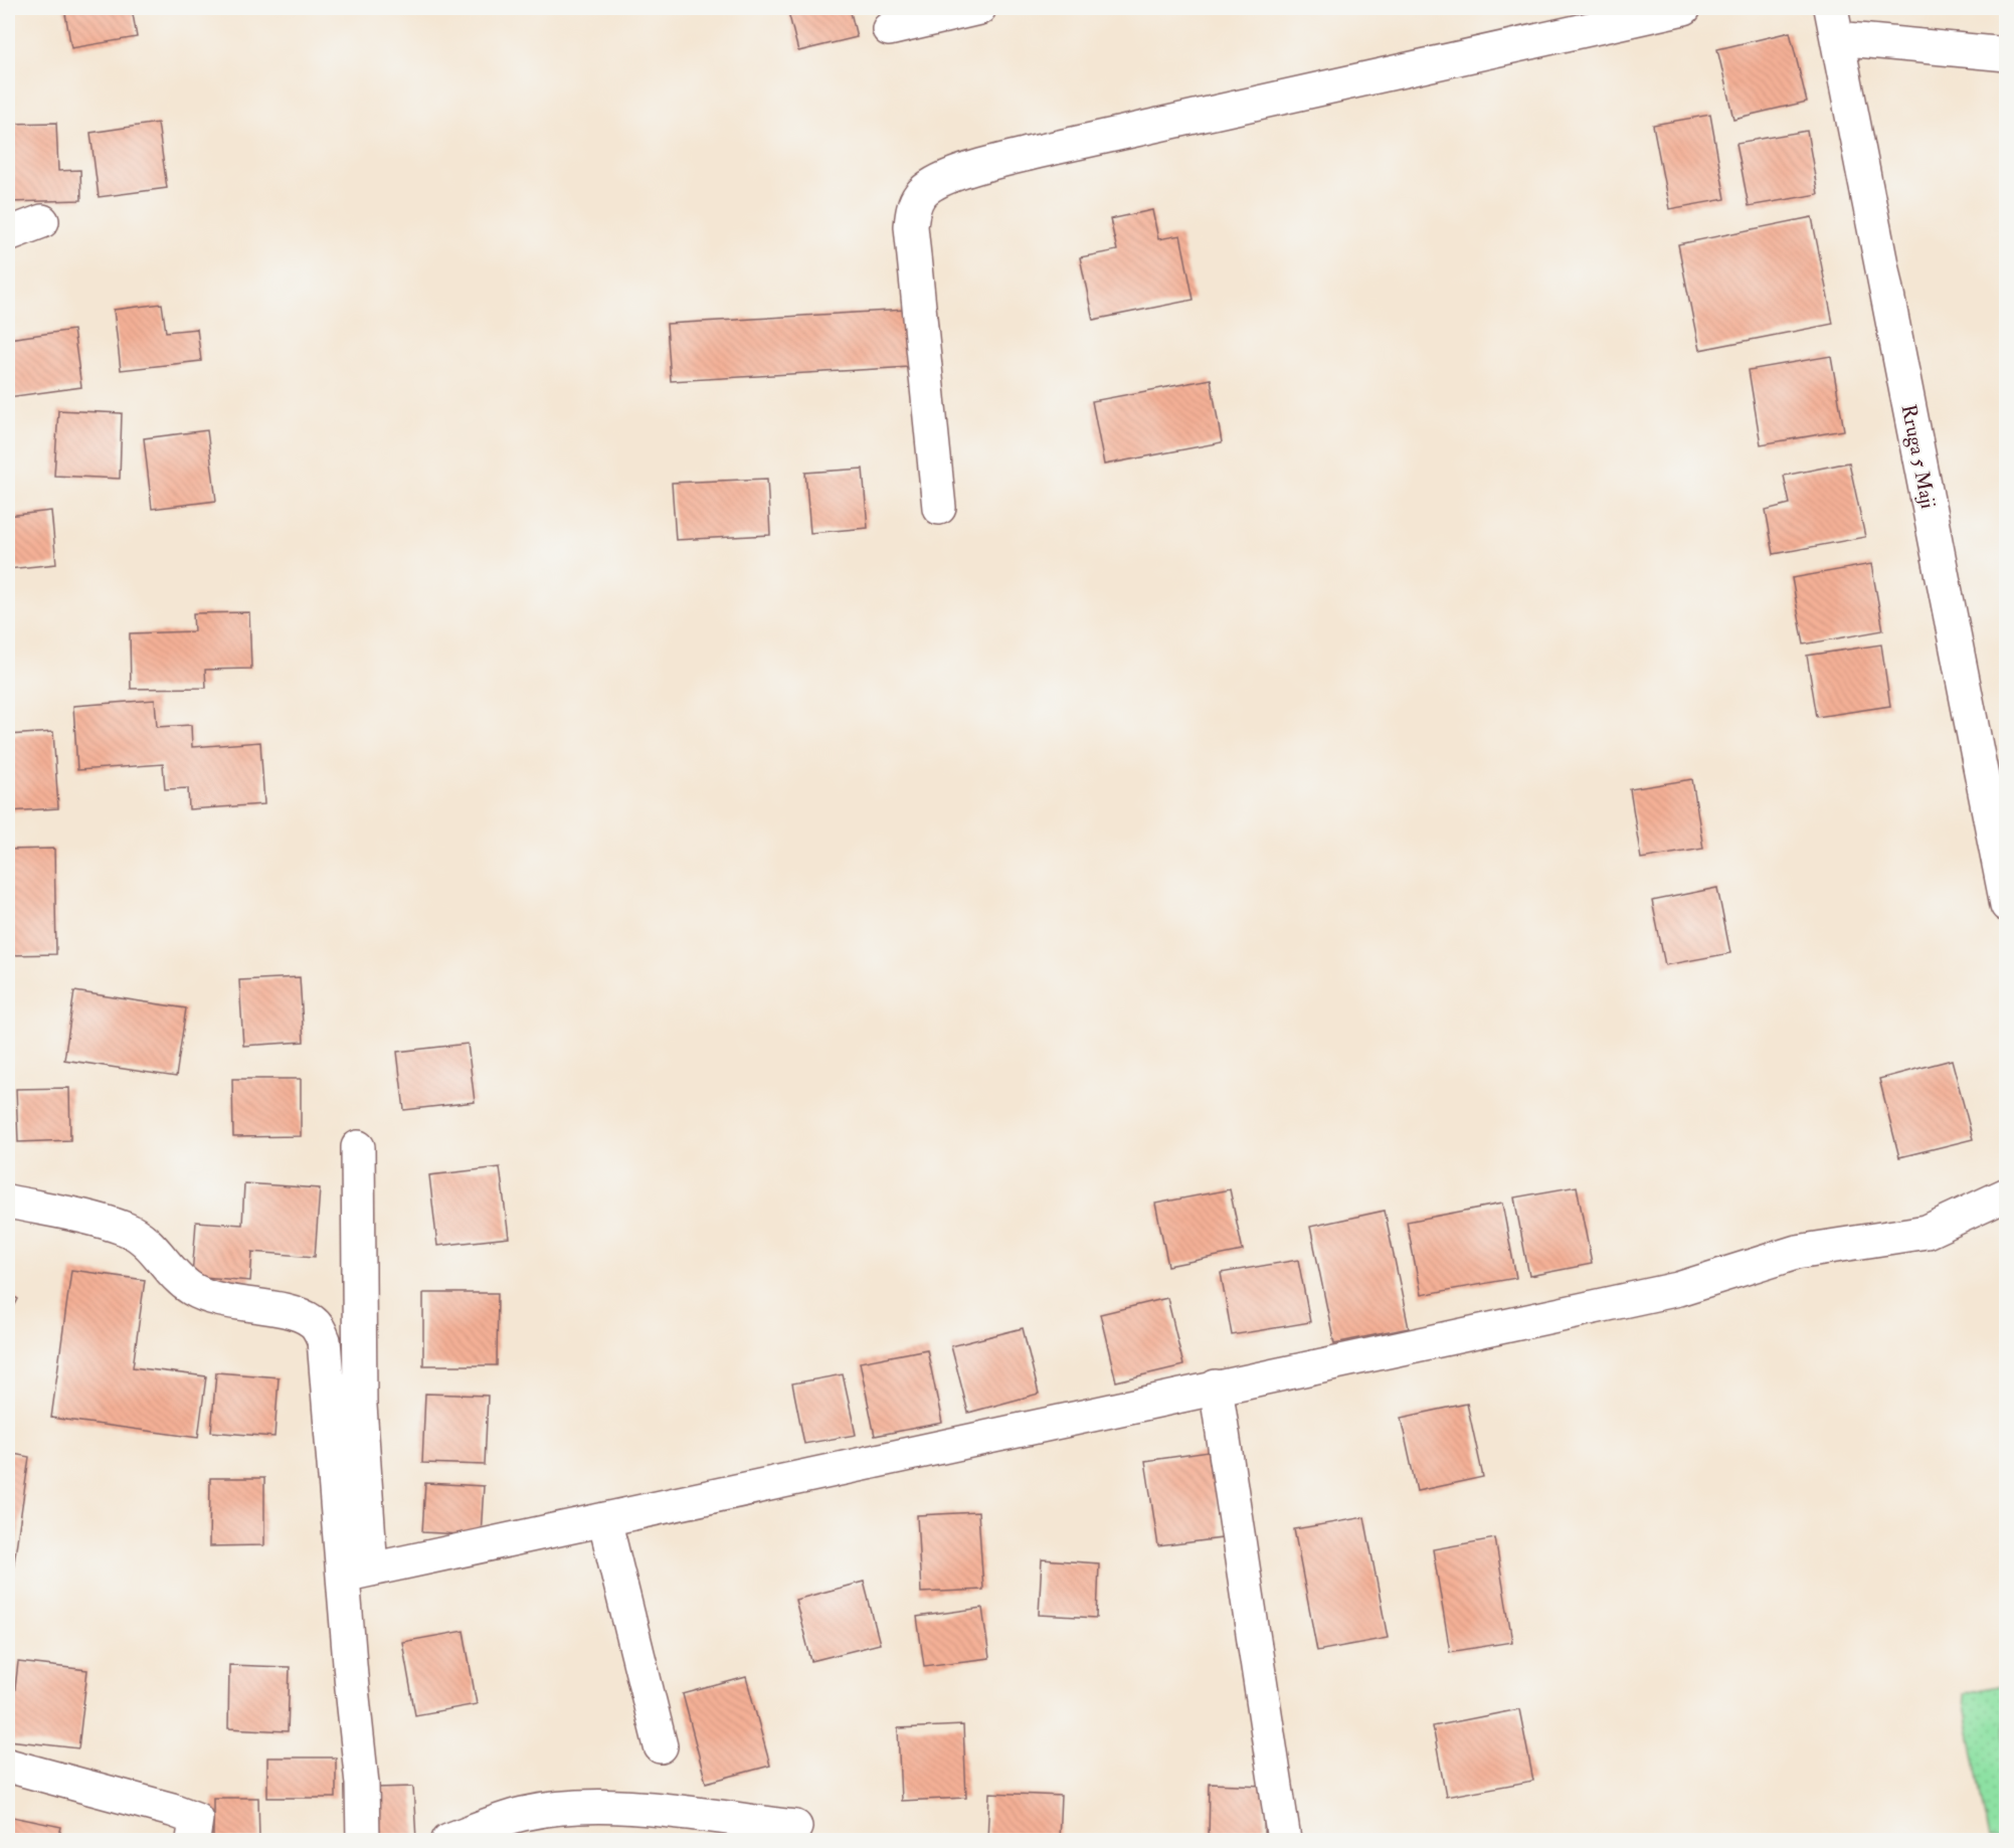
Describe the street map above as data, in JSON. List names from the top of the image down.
{
  "streets": {
    "street": ["Rruga 5 Maji"]
  }
}
